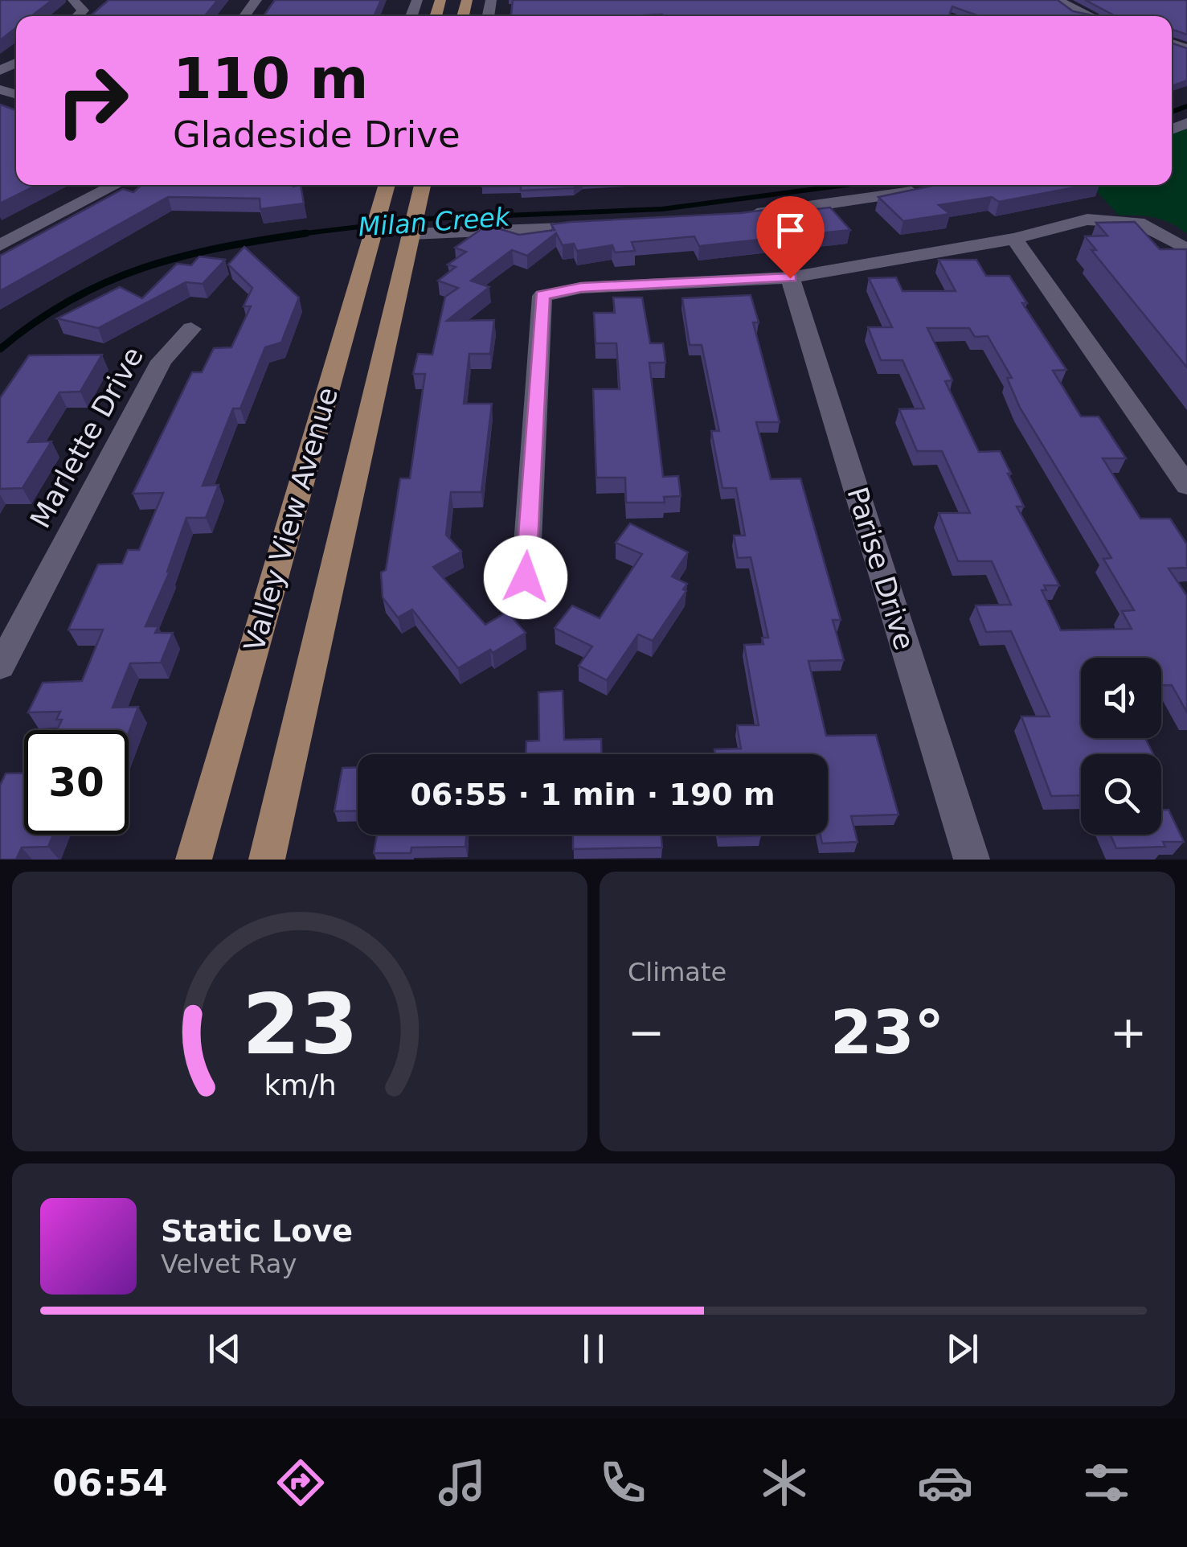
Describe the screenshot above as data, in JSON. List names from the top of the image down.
{
  "streets": {
    "main road": ["Valley View Avenue"],
    "street": ["Marlette Drive", "Parise Drive"]
  },
  "water": ["Milan Creek"],
  "page": {
    "turn": ["110 m", "Gladeside Drive"],
    "limit": "30",
    "trip": "06:55 · 1 min · 190 m",
    "tile": "Climate",
    "heat": ["−", "23°", "+"],
    "song": ["Static Love", "Velvet Ray"],
    "tabs": "06:54",
    "gauge": ["23", "km/h"]
  }
}
